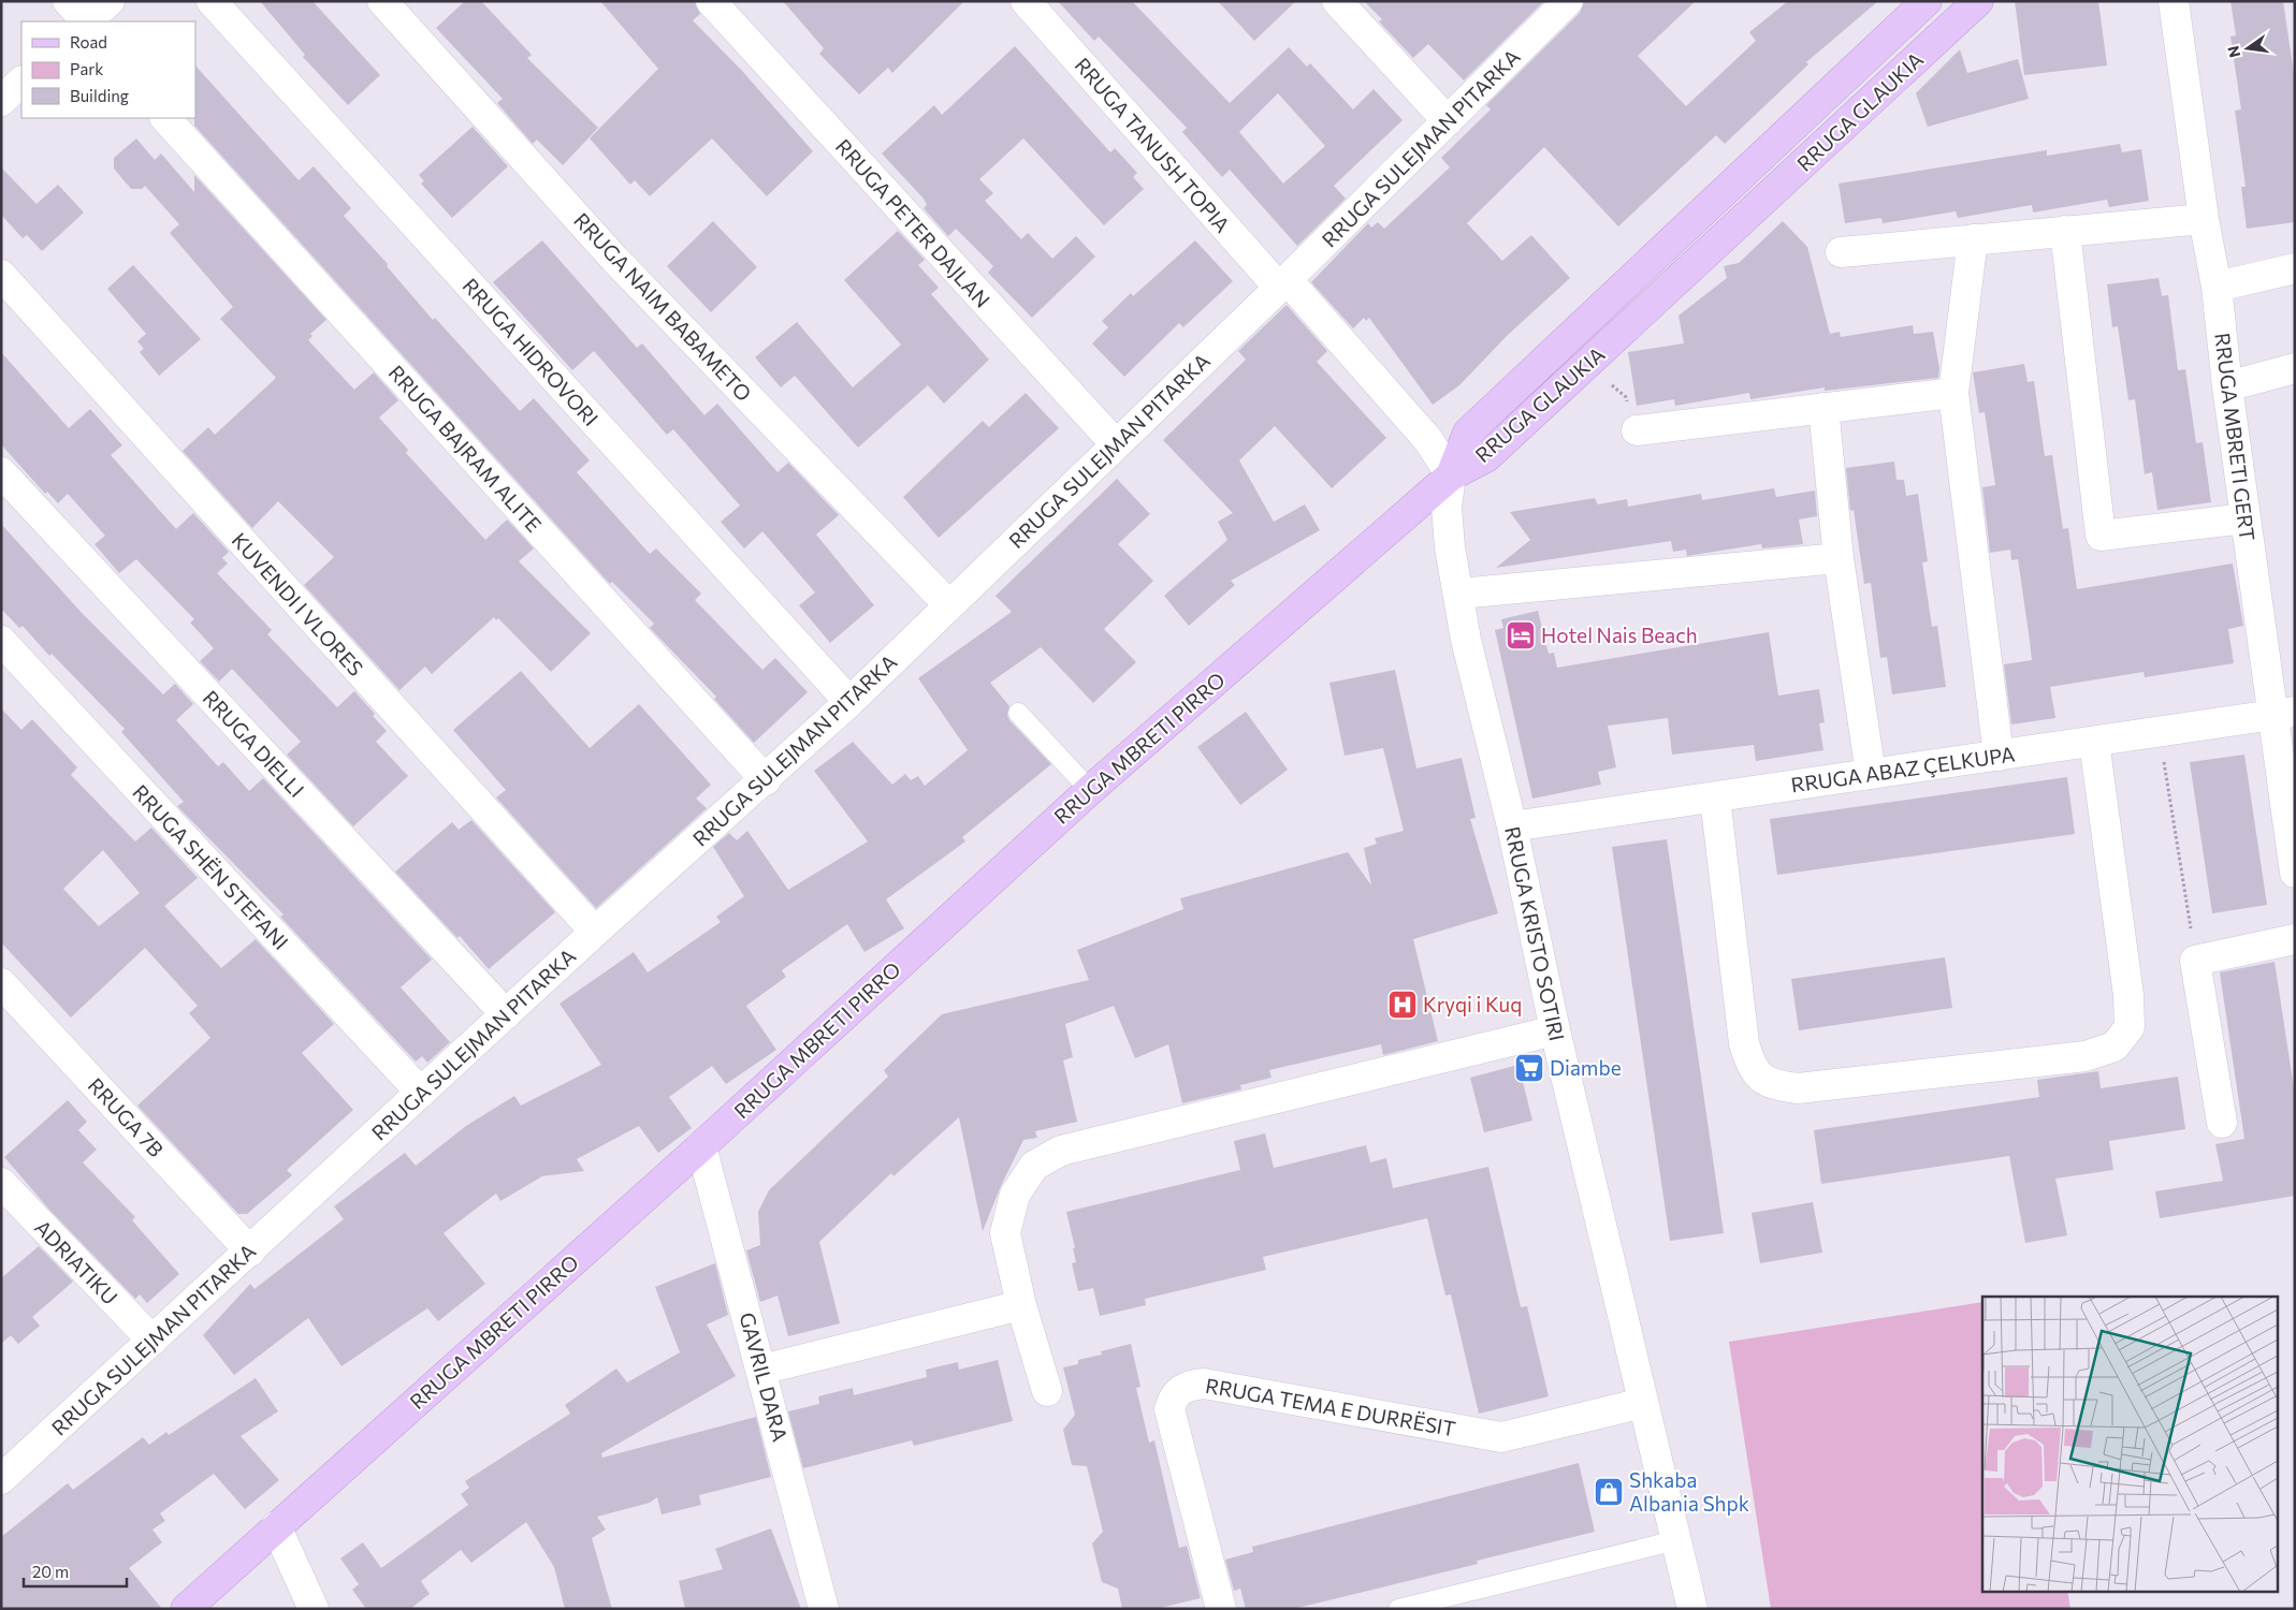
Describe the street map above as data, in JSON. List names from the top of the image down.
{
  "streets": {
    "main road": ["RRUGA GLAUKIA", "RRUGA MBRETI PIRRO"],
    "street": [
      "RRUGA TANUSH TOPIA",
      "RRUGA SULEJMAN PITARKA",
      "RRUGA PETER DAJLAN",
      "RRUGA NAIM BABAMETO",
      "RRUGA HIDROVORI",
      "RRUGA MBRETI GERT",
      "RRUGA BAJRAM ALITE",
      "KUVENDI I VLORES",
      "RRUGA DIELLI",
      "RRUGA ABAZ ÇELKUPA",
      "RRUGA SHËN STEFANI",
      "RRUGA KRISTO SOTIRI",
      "RRUGA 7B",
      "ADRIATIKU",
      "GAVRIL DARA",
      "RRUGA TEMA E DURRËSIT"
    ]
  },
  "crossings": [
    ["RRUGA GLAUKIA", "RRUGA TANUSH TOPIA"],
    ["RRUGA GLAUKIA", "RRUGA MBRETI PIRRO"],
    ["RRUGA GLAUKIA", "RRUGA KRISTO SOTIRI"],
    ["RRUGA TANUSH TOPIA", "RRUGA SULEJMAN PITARKA"],
    ["RRUGA TANUSH TOPIA", "RRUGA MBRETI PIRRO"],
    ["RRUGA TANUSH TOPIA", "RRUGA KRISTO SOTIRI"],
    ["RRUGA SULEJMAN PITARKA", "RRUGA PETER DAJLAN"],
    ["RRUGA SULEJMAN PITARKA", "RRUGA NAIM BABAMETO"],
    ["RRUGA SULEJMAN PITARKA", "RRUGA HIDROVORI"],
    ["RRUGA SULEJMAN PITARKA", "RRUGA BAJRAM ALITE"],
    ["RRUGA SULEJMAN PITARKA", "KUVENDI I VLORES"],
    ["RRUGA SULEJMAN PITARKA", "RRUGA DIELLI"],
    ["RRUGA SULEJMAN PITARKA", "RRUGA SHËN STEFANI"],
    ["RRUGA SULEJMAN PITARKA", "RRUGA 7B"],
    ["RRUGA SULEJMAN PITARKA", "ADRIATIKU"],
    ["RRUGA MBRETI GERT", "RRUGA ABAZ ÇELKUPA"],
    ["RRUGA MBRETI PIRRO", "RRUGA KRISTO SOTIRI"],
    ["RRUGA MBRETI PIRRO", "GAVRIL DARA"],
    ["RRUGA ABAZ ÇELKUPA", "RRUGA KRISTO SOTIRI"],
    ["RRUGA KRISTO SOTIRI", "RRUGA TEMA E DURRËSIT"]
  ],
  "places": {
    "hotel": ["Hotel Nais Beach"],
    "hospital": ["Kryqi i Kuq"],
    "supermarket": ["Diambe"],
    "shop": ["Shkaba Albania Shpk"]
  },
  "legend": ["Road", "Park", "Building"],
  "scale_bar": "20 m",
  "north": "left"
}
